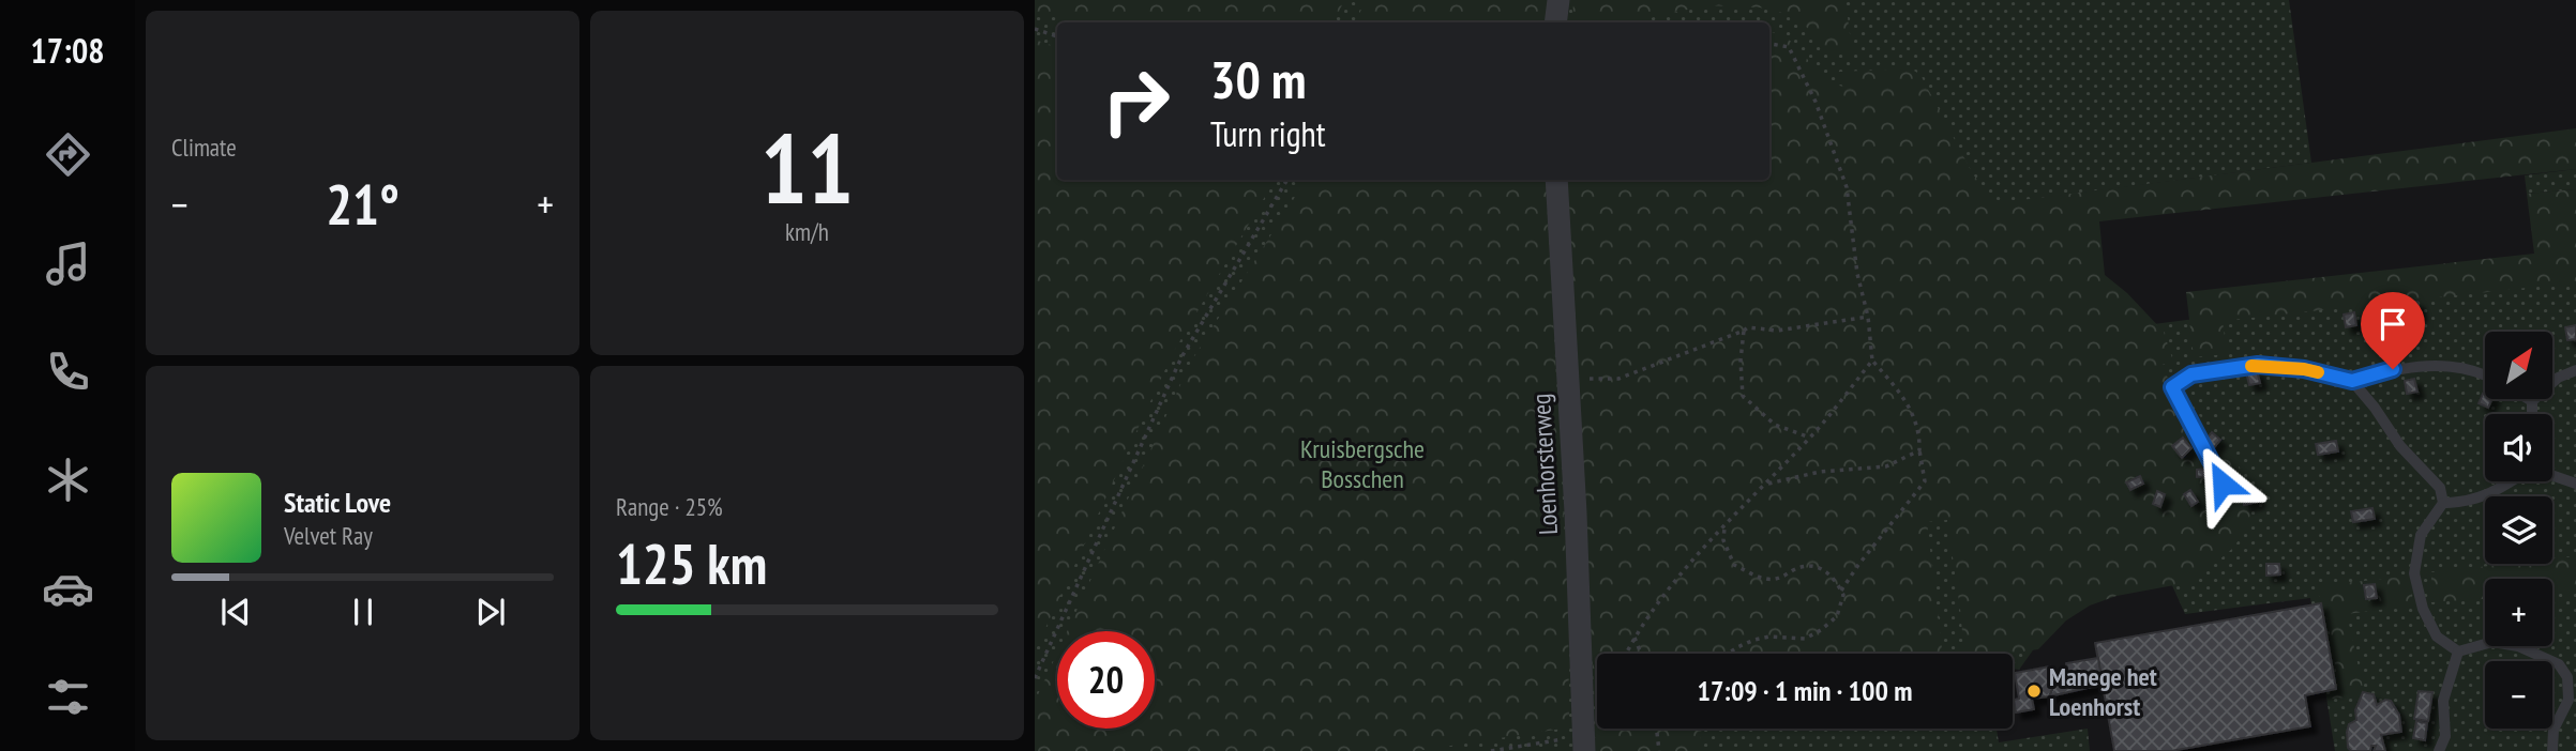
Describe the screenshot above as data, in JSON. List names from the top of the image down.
{
  "streets": {
    "street": ["Loenhorsterweg"]
  },
  "parks": ["Kruisbergsche Bosschen"],
  "places": ["Manege het Loenhorst"],
  "north": "top right",
  "page": {
    "tabs": "17:08",
    "tile": [
      "Climate",
      ["11", "km/h"],
      ["Range · 25%", "125 km"]
    ],
    "turn": ["30 m", "Turn right"],
    "heat": ["−", "21°", "+"],
    "map_buttons": ["+", "−"],
    "song": ["Static Love", "Velvet Ray"],
    "limit": "20",
    "trip": "17:09 · 1 min · 100 m"
  }
}
